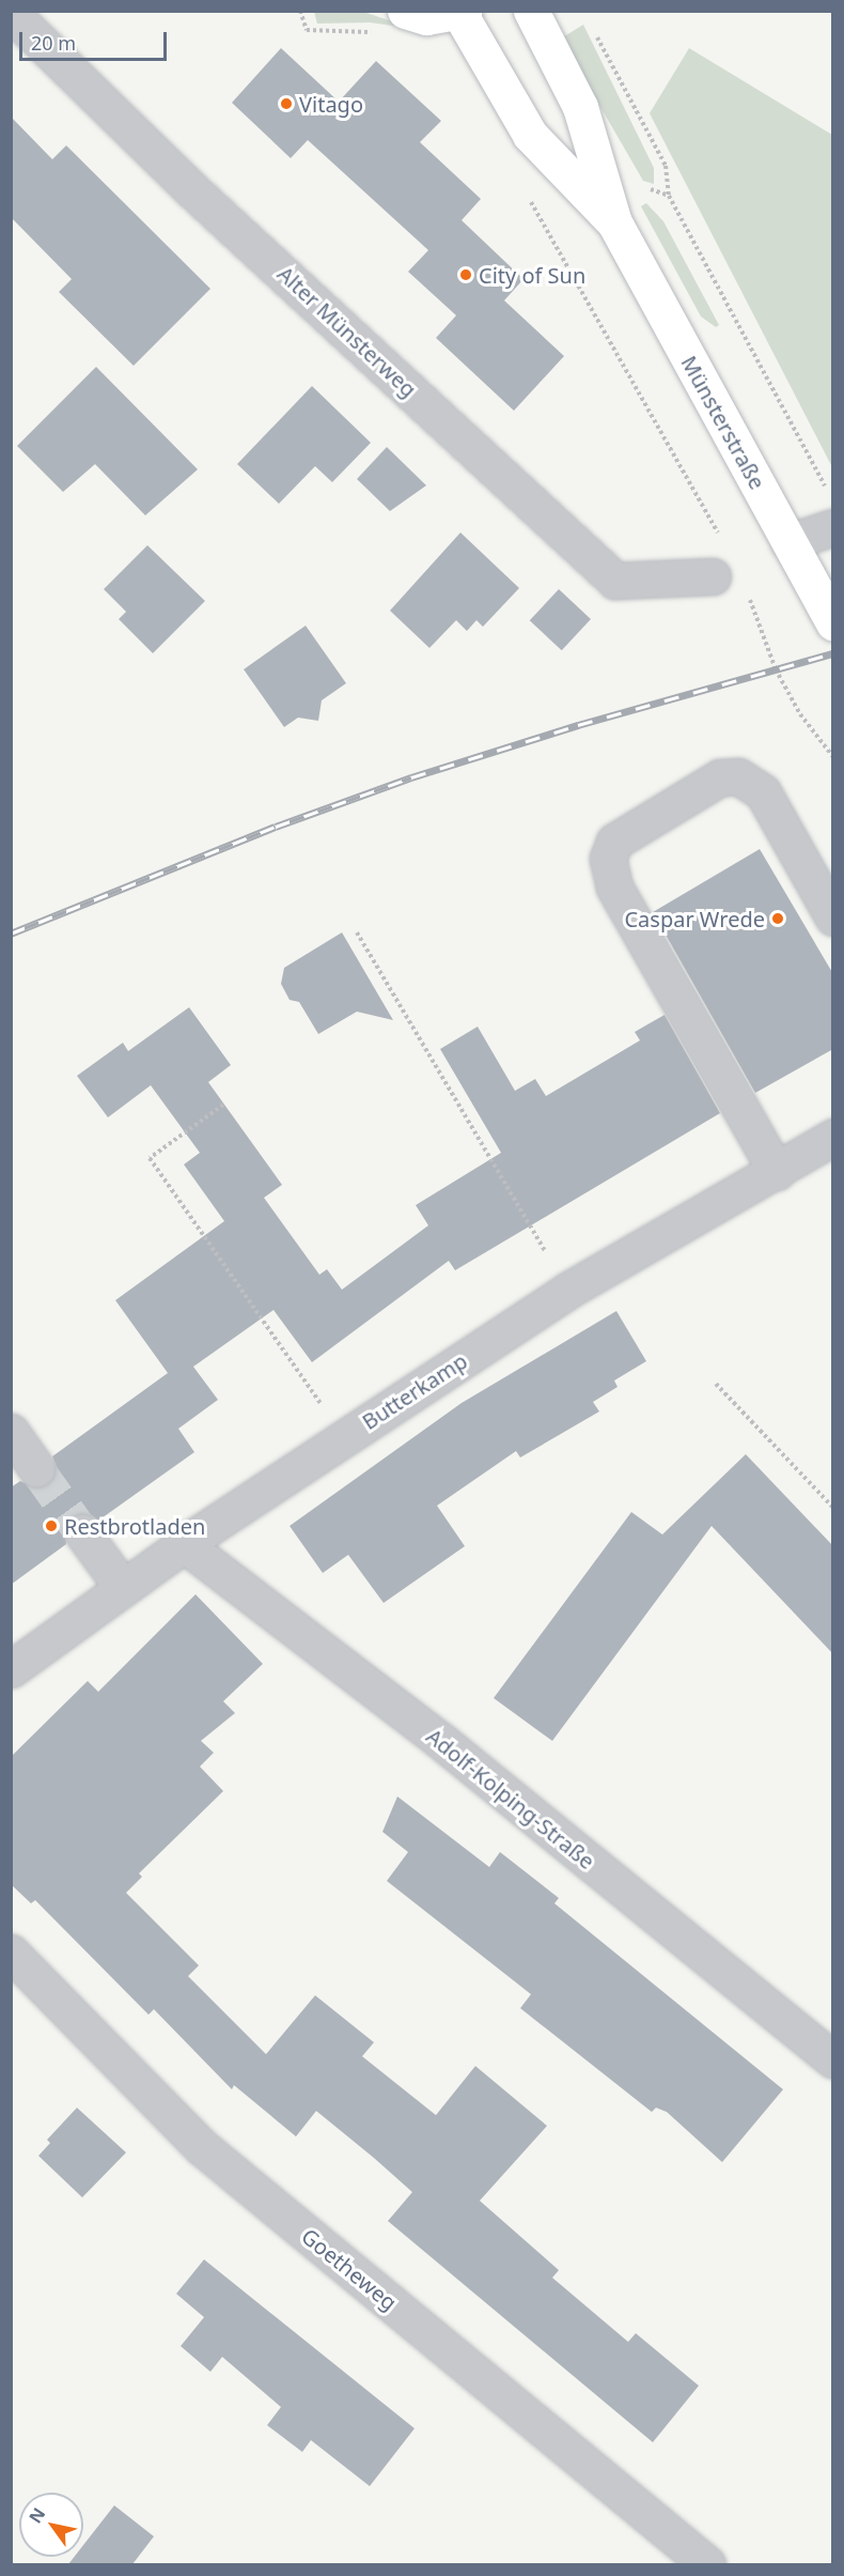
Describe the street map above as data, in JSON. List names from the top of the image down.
{
  "streets": {
    "main road": ["Münsterstraße"],
    "street": [
      "Alter Münsterweg",
      "Butterkamp",
      "Adolf-Kolping-Straße",
      "Goetheweg"
    ]
  },
  "crossings": [
    ["Butterkamp", "Adolf-Kolping-Straße"]
  ],
  "places": [
    "Vitago",
    "City of Sun",
    "Caspar Wrede",
    "Restbrotladen"
  ],
  "scale_bar": "20 m",
  "north": "top left"
}
